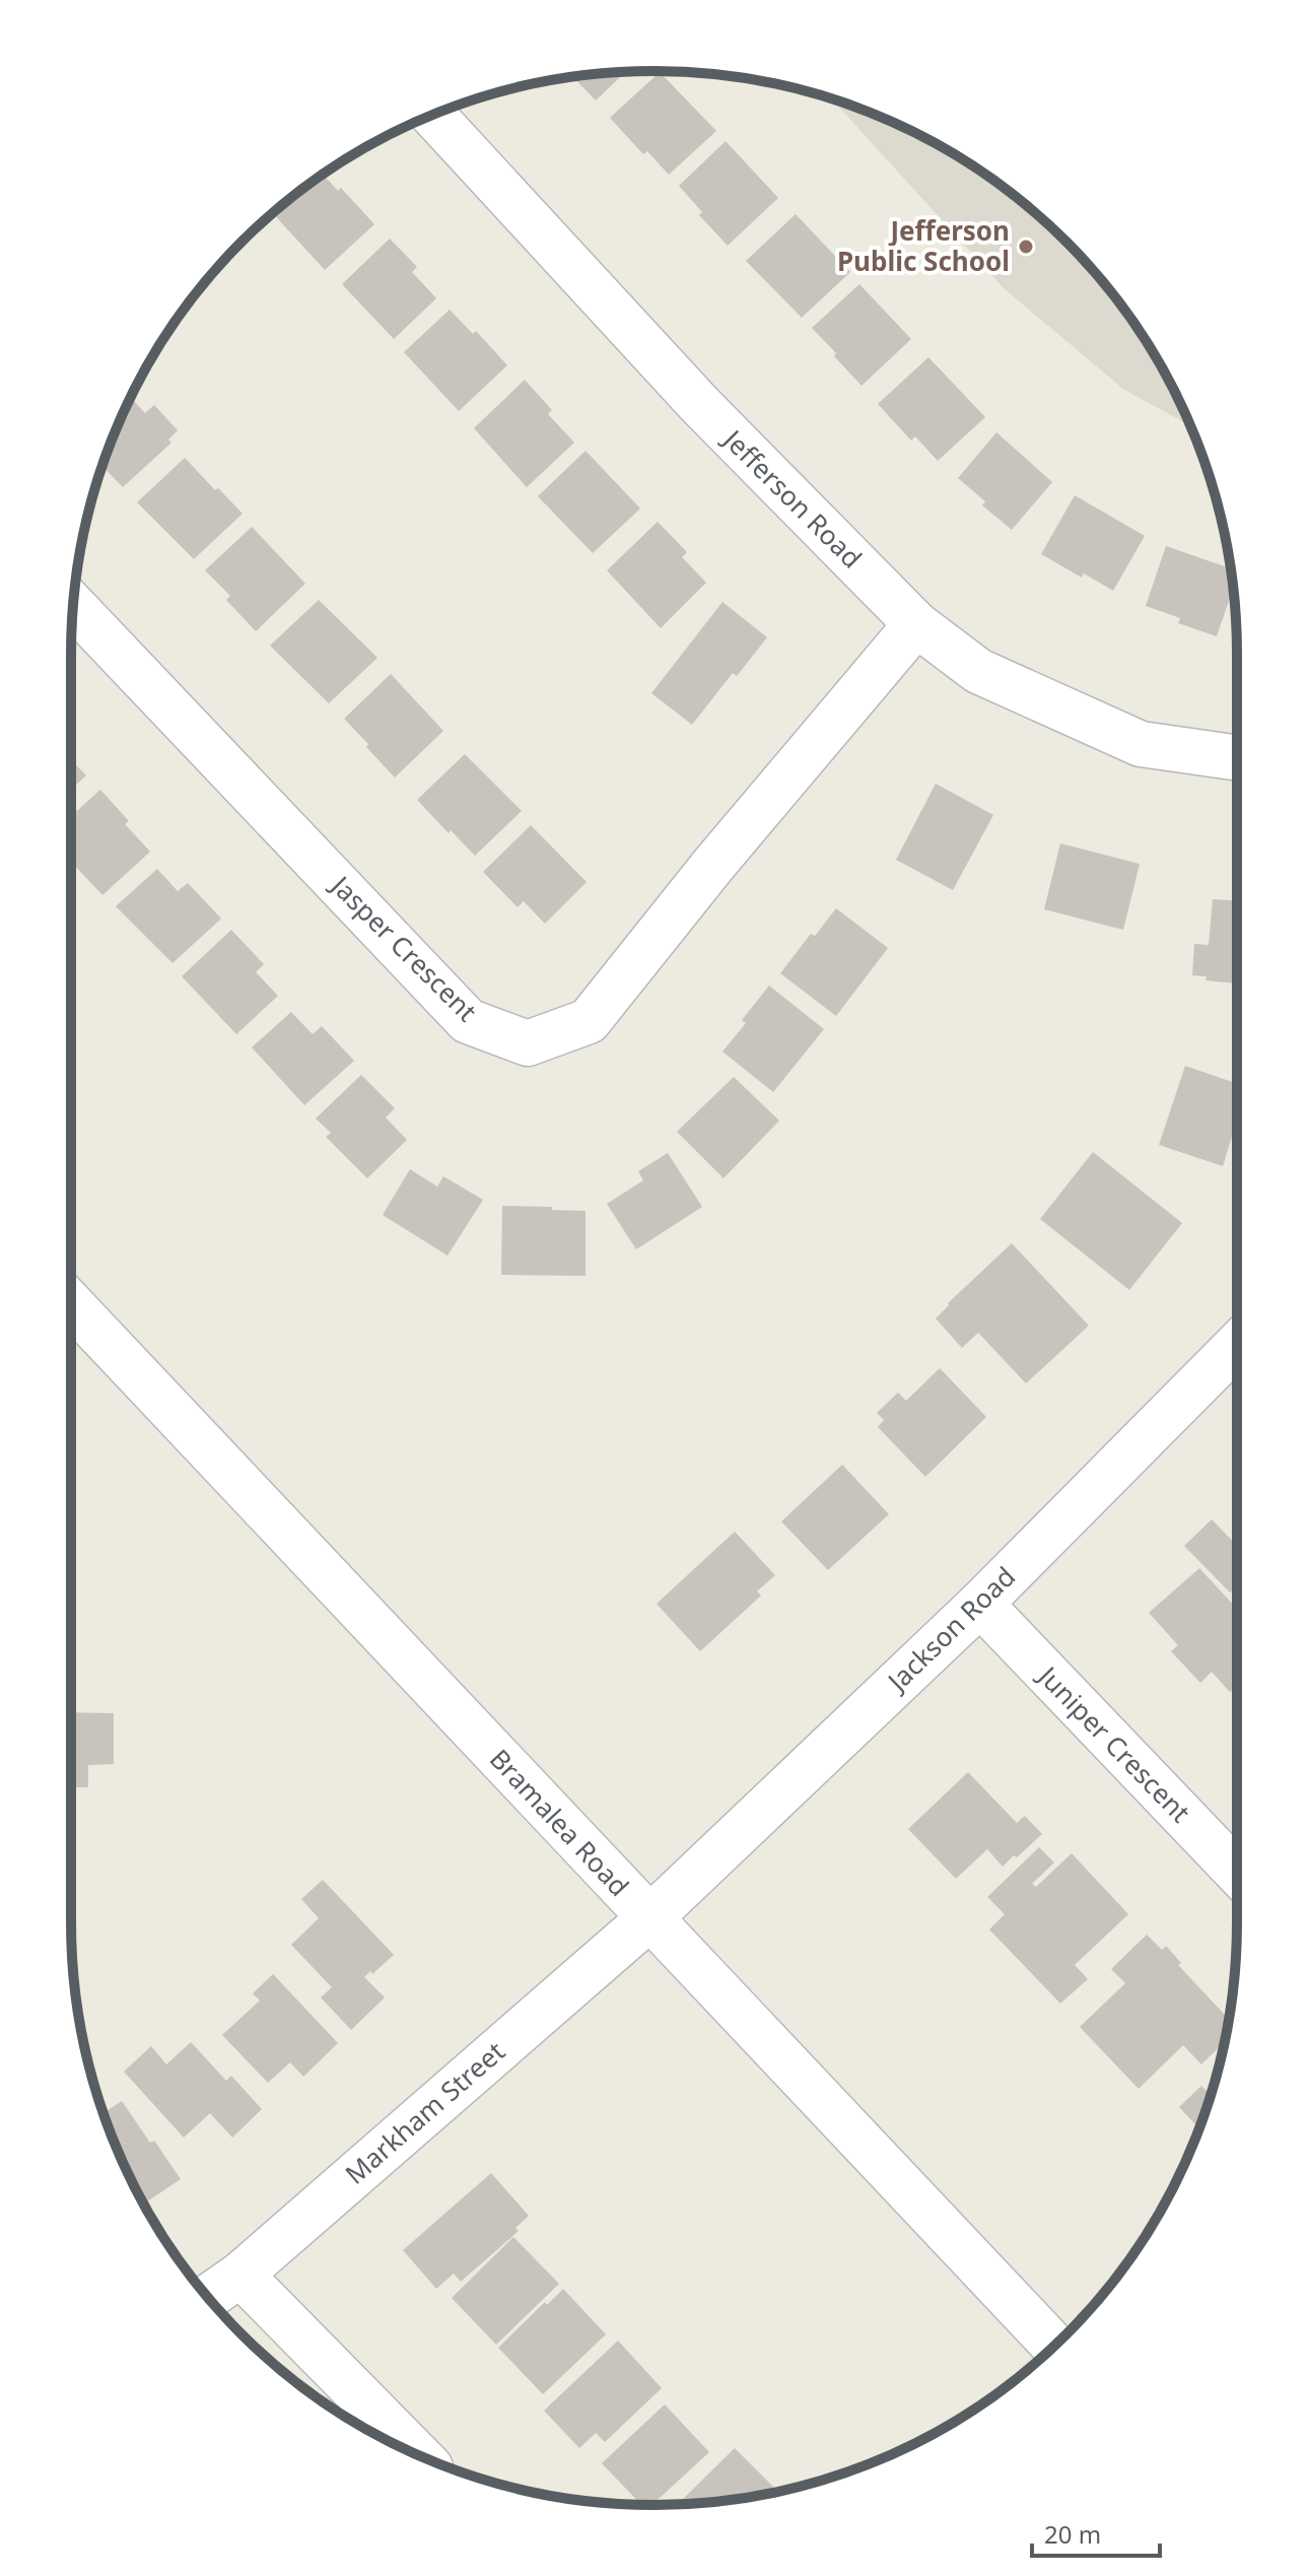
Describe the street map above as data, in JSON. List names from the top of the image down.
{
  "streets": {
    "street": [
      "Jefferson Road",
      "Jasper Crescent",
      "Jackson Road",
      "Juniper Crescent",
      "Bramalea Road",
      "Markham Street"
    ]
  },
  "crossings": [
    ["Jefferson Road", "Jasper Crescent"],
    ["Jackson Road", "Juniper Crescent"],
    ["Jackson Road", "Bramalea Road"],
    ["Jackson Road", "Markham Street"],
    ["Bramalea Road", "Markham Street"]
  ],
  "places": ["Jefferson Public School"],
  "scale_bar": "20 m"
}
